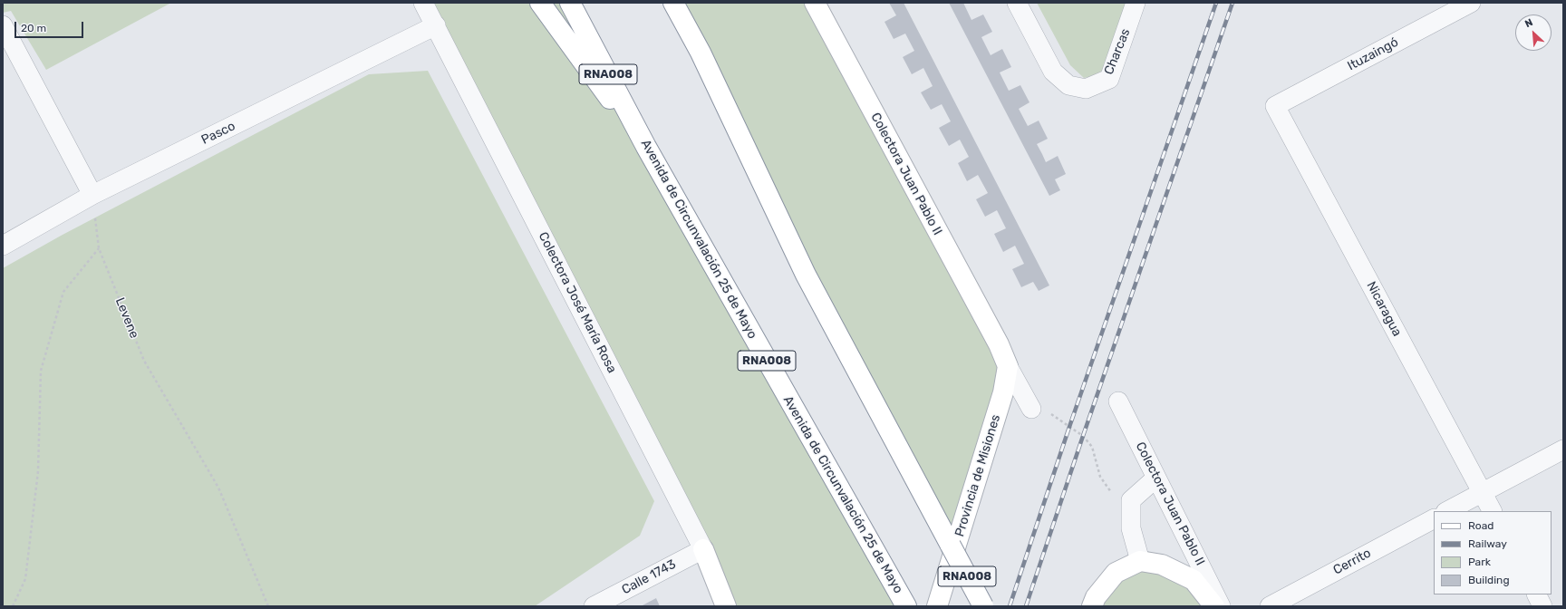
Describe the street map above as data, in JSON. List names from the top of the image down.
{
  "streets": {
    "main road": [
      "RNA008",
      "Colectora Juan Pablo II",
      "Avenida de Circunvalación 25 de Mayo",
      "Colectora José María Rosa",
      "Provincia de Misiones"
    ],
    "street": [
      "Charcas",
      "Ituzaingó",
      "Pasco",
      "Nicaragua",
      "Cerrito",
      "Calle 1743"
    ],
    "path": ["Levene"]
  },
  "crossings": [
    ["Ituzaingó", "Nicaragua"],
    ["Pasco", "Colectora José María Rosa"],
    ["Pasco", "Levene"],
    ["Colectora Juan Pablo II", "Provincia de Misiones"],
    ["Colectora José María Rosa", "Calle 1743"]
  ],
  "legend": [
    "Road",
    "Railway",
    "Park",
    "Building"
  ],
  "scale_bar": "20 m",
  "north": "top left"
}
